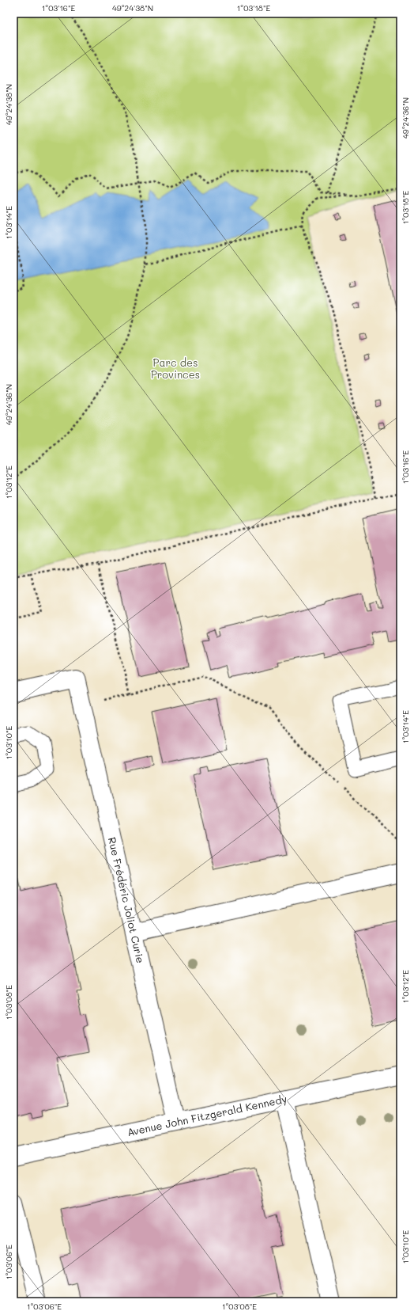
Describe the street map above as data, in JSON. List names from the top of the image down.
{
  "streets": {
    "street": ["Rue Frédéric Joliot Curie", "Avenue John Fitzgerald Kennedy"]
  },
  "crossings": [
    ["Rue Frédéric Joliot Curie", "Avenue John Fitzgerald Kennedy"]
  ],
  "parks": ["Parc des Provinces"],
  "coordinates": [
    "1°03'16\"E",
    "49°24'38\"N",
    "1°03'18\"E",
    "49°24'36\"N",
    "1°03'14\"E",
    "1°03'12\"E",
    "1°03'10\"E",
    "1°03'08\"E",
    "1°03'06\"E"
  ]
}
